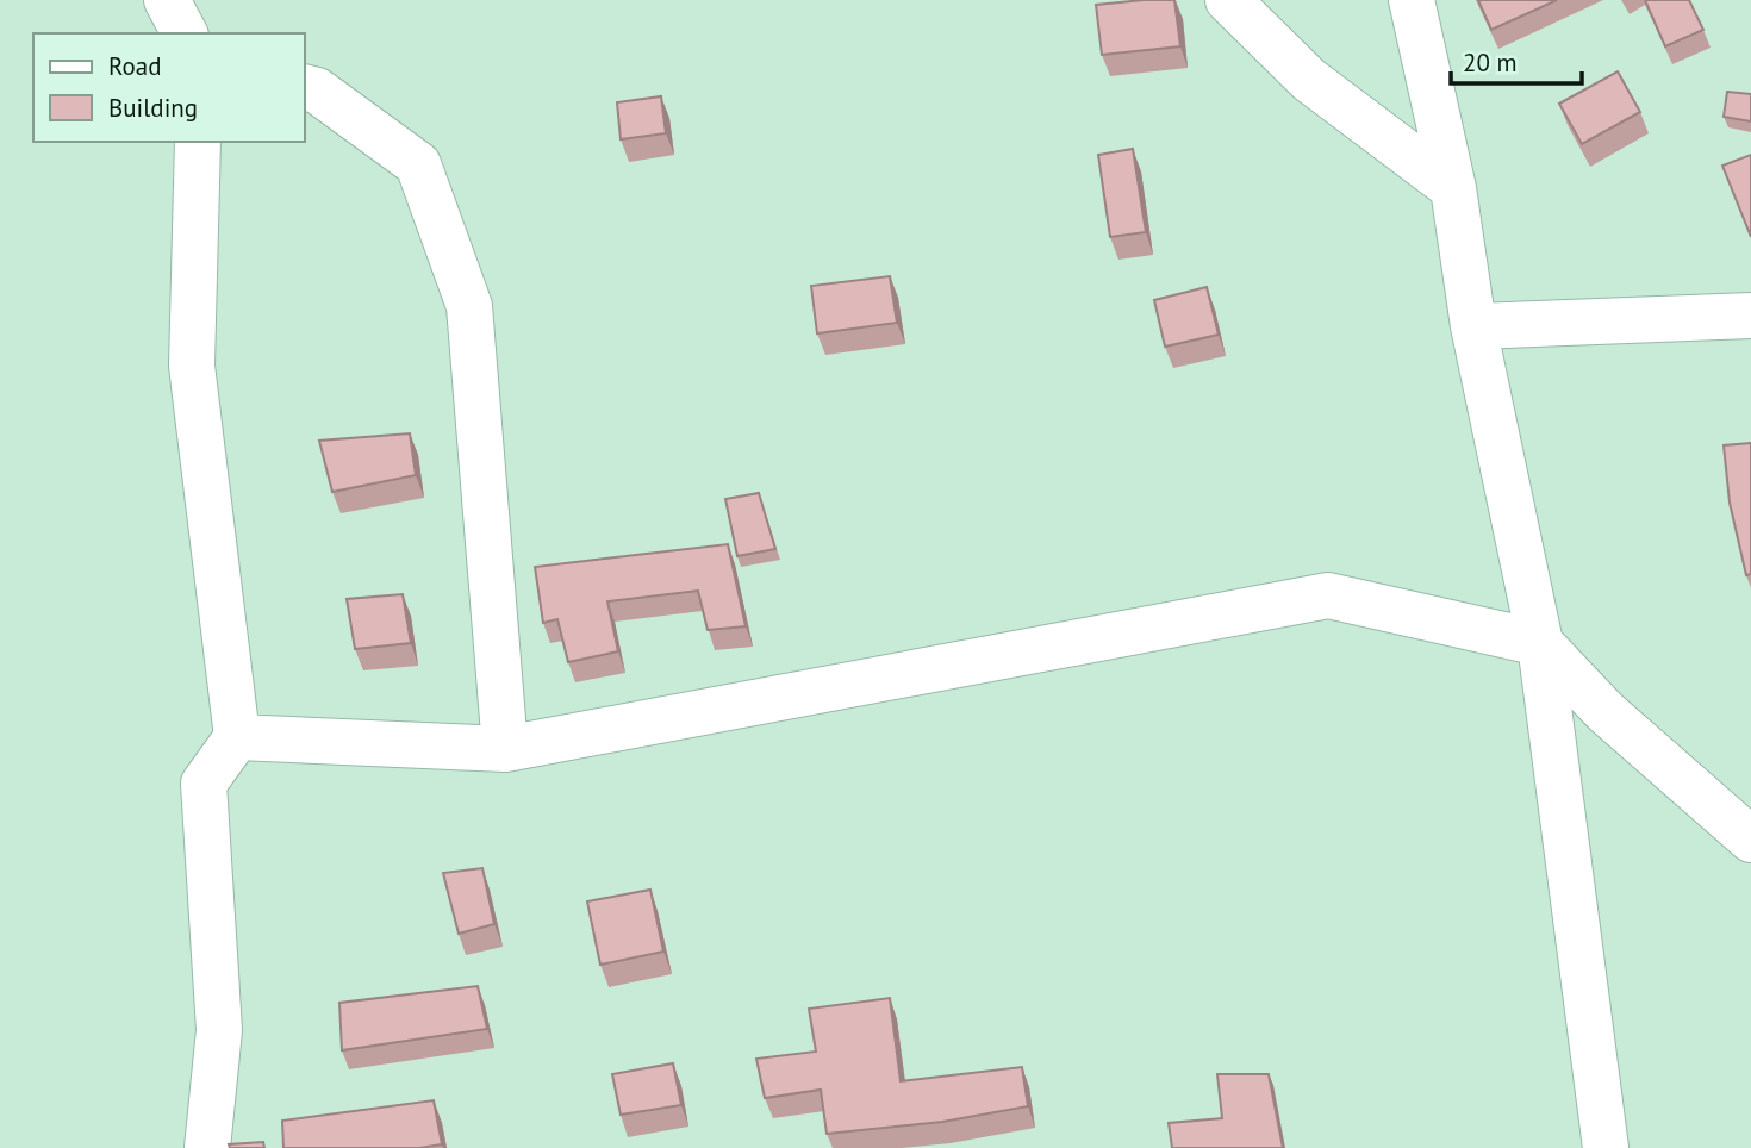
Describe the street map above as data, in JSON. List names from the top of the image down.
{
  "legend": ["Road", "Building"],
  "scale_bar": "20 m"
}
